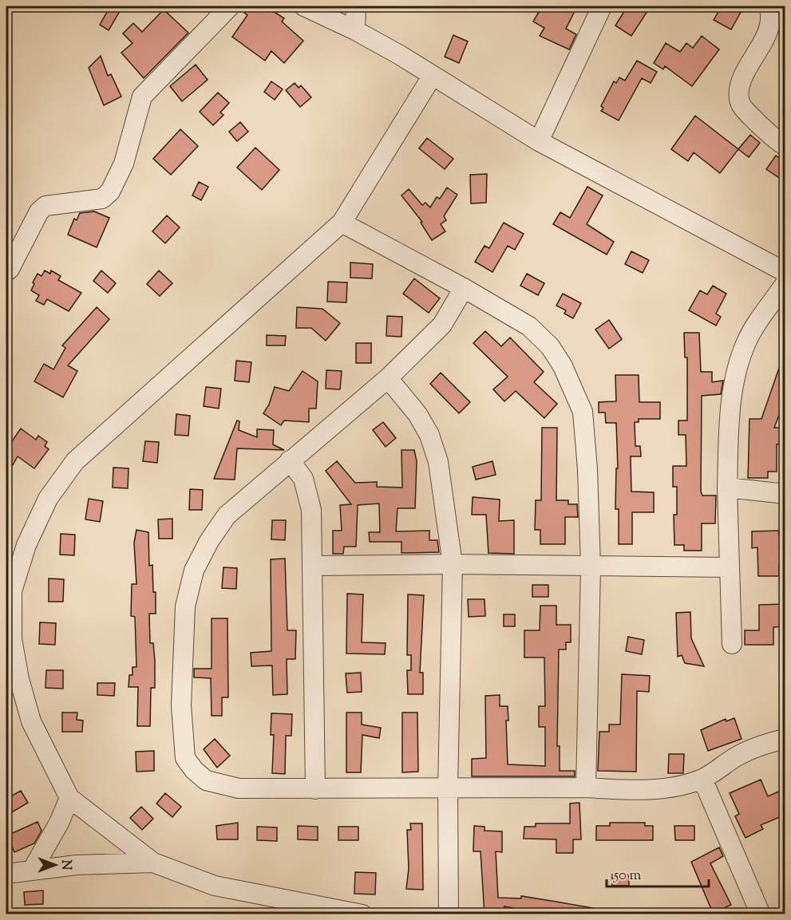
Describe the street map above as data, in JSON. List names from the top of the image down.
{
  "scale_bar": "50 m",
  "north": "right"
}
